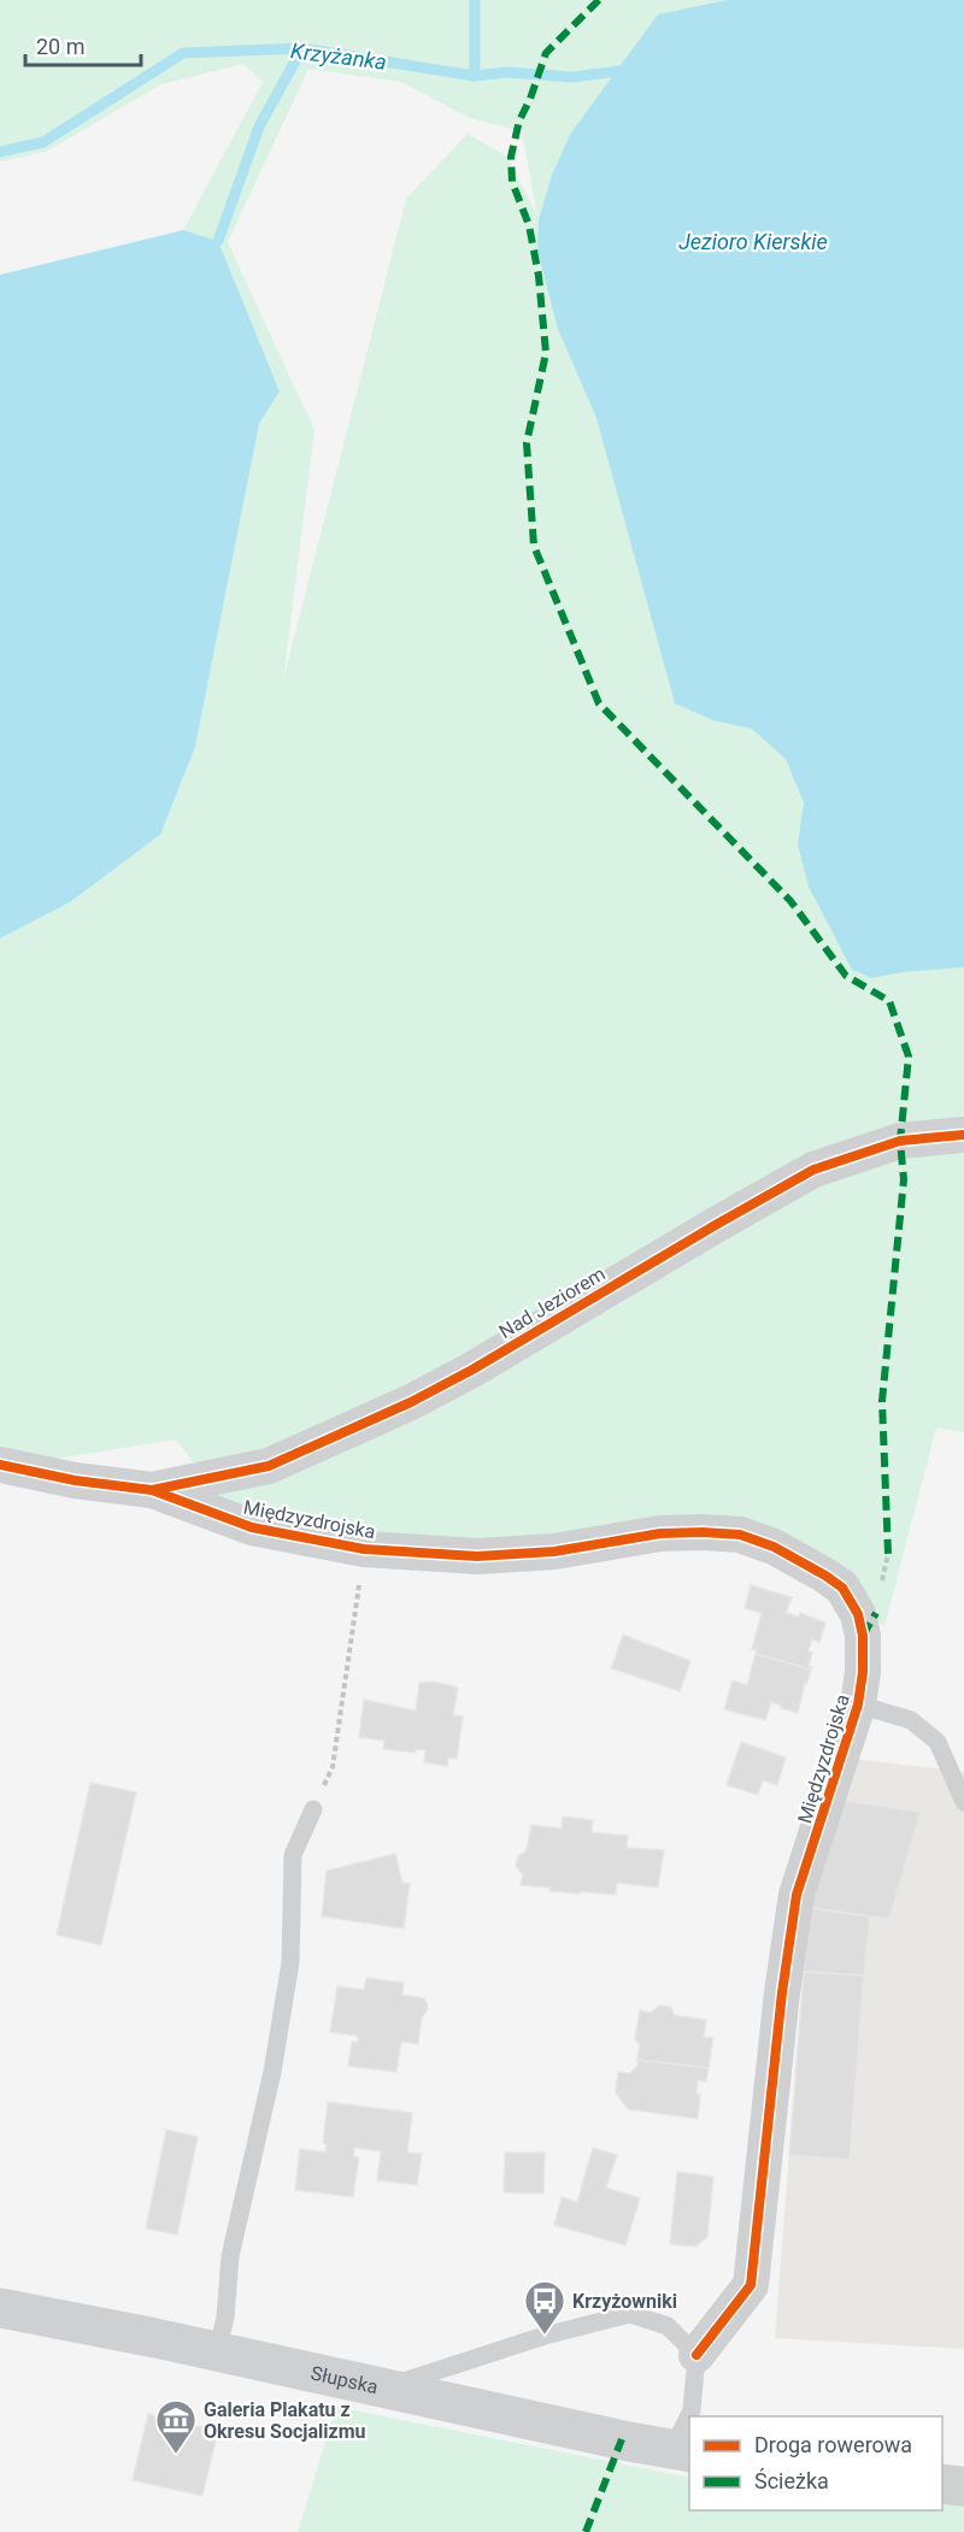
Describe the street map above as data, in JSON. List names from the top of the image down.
{
  "streets": {
    "street": ["Nad Jeziorem", "Międzyzdrojska", "Słupska"]
  },
  "crossings": [
    ["Nad Jeziorem", "Międzyzdrojska"]
  ],
  "water": ["Krzyżanka", "Jezioro Kierskie"],
  "places": {
    "bus stop": ["Krzyżowniki"],
    "museum": ["Galeria Plakatu z Okresu Socjalizmu"]
  },
  "legend": ["Droga rowerowa", "Ścieżka"],
  "scale_bar": "20 m"
}
